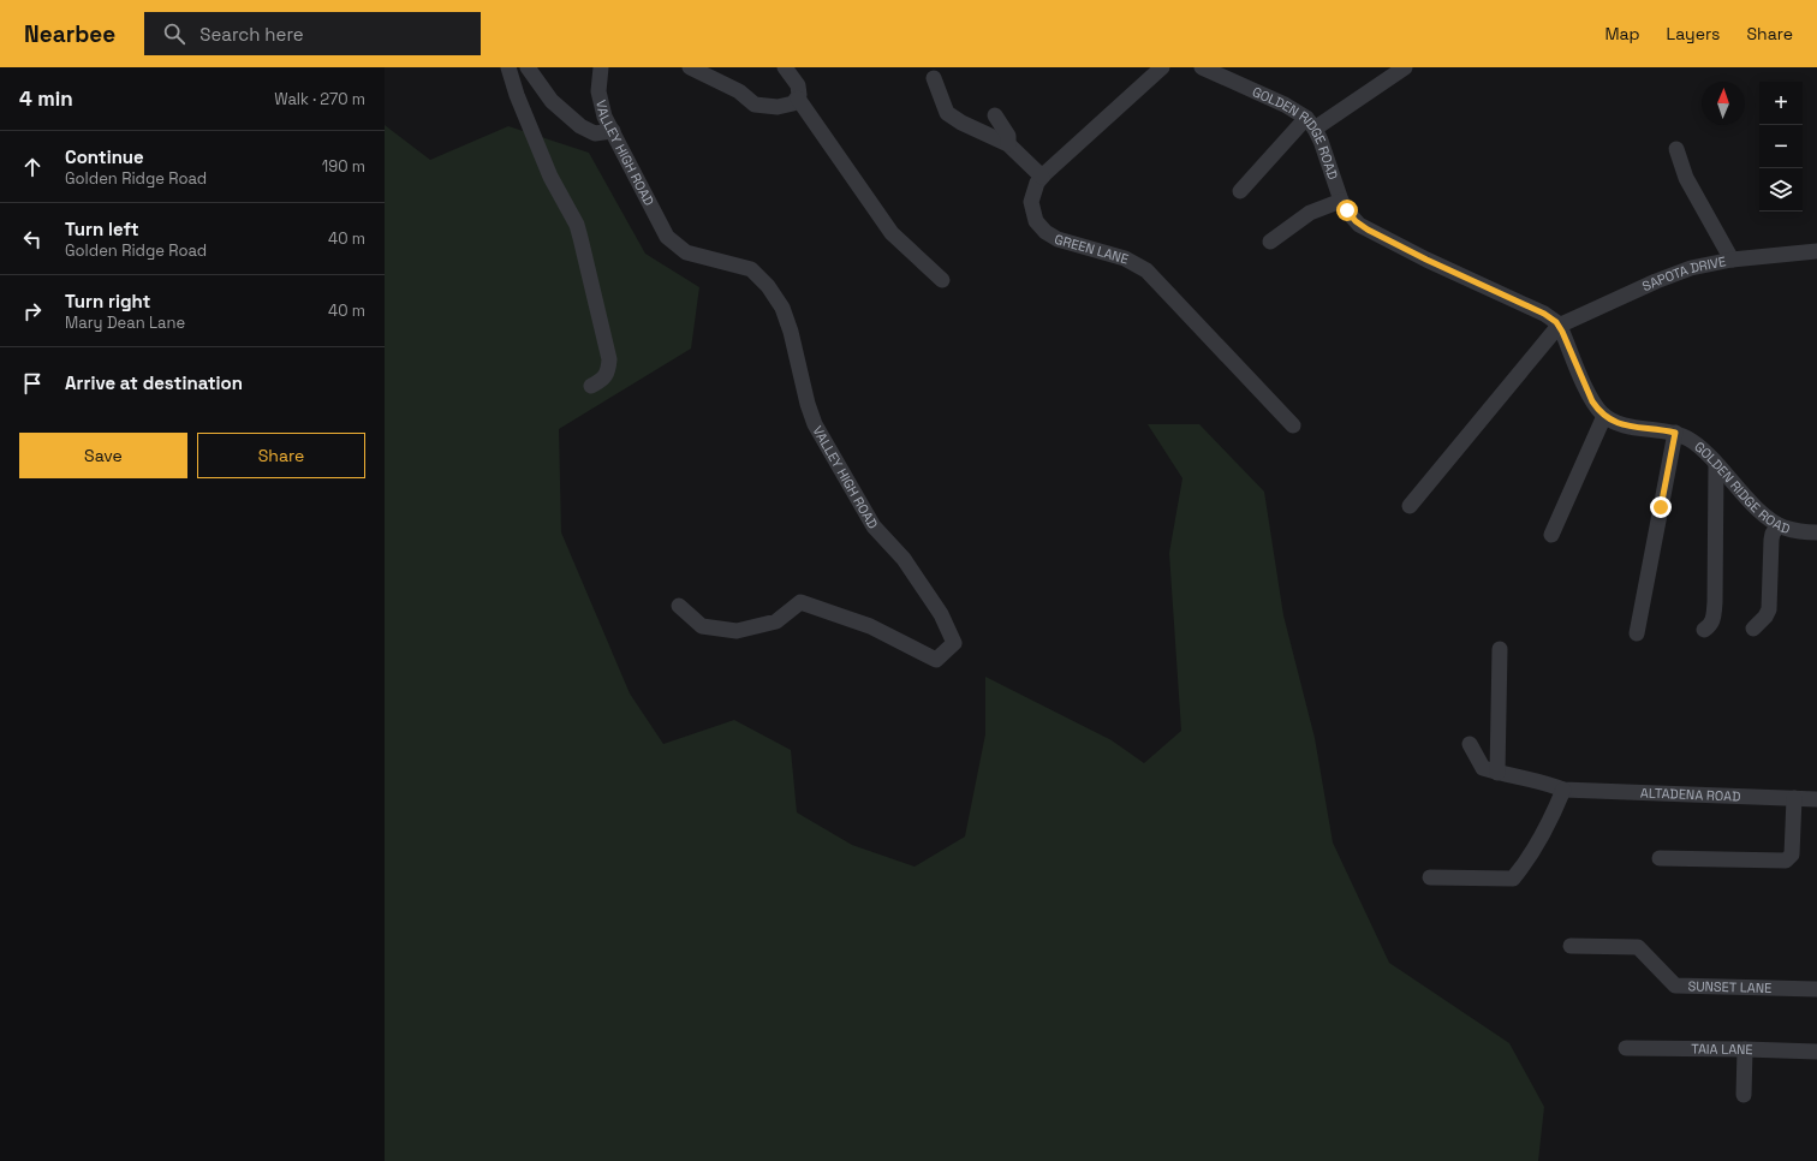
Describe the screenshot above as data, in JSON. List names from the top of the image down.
{
  "streets": {
    "street": [
      "GOLDEN RIDGE ROAD",
      "VALLEY HIGH ROAD",
      "GREEN LANE",
      "SAPOTA DRIVE",
      "ALTADENA ROAD",
      "SUNSET LANE",
      "TAIA LANE"
    ]
  },
  "crossings": [
    ["GOLDEN RIDGE ROAD", "SAPOTA DRIVE"]
  ],
  "north": "top",
  "page": {
    "header": "Nearbee",
    "search": "Search here",
    "nav": ["Map", "Layers", "Share"],
    "heading": ["4 min", "Walk · 270 m"],
    "map_buttons": ["+", "−"],
    "list": [
      ["Continue", "Golden Ridge Road", "190 m"],
      ["Turn left", "Golden Ridge Road", "40 m"],
      ["Turn right", "Mary Dean Lane", "40 m"],
      "Arrive at destination"
    ],
    "buttons": ["Save", "Share"]
  }
}
